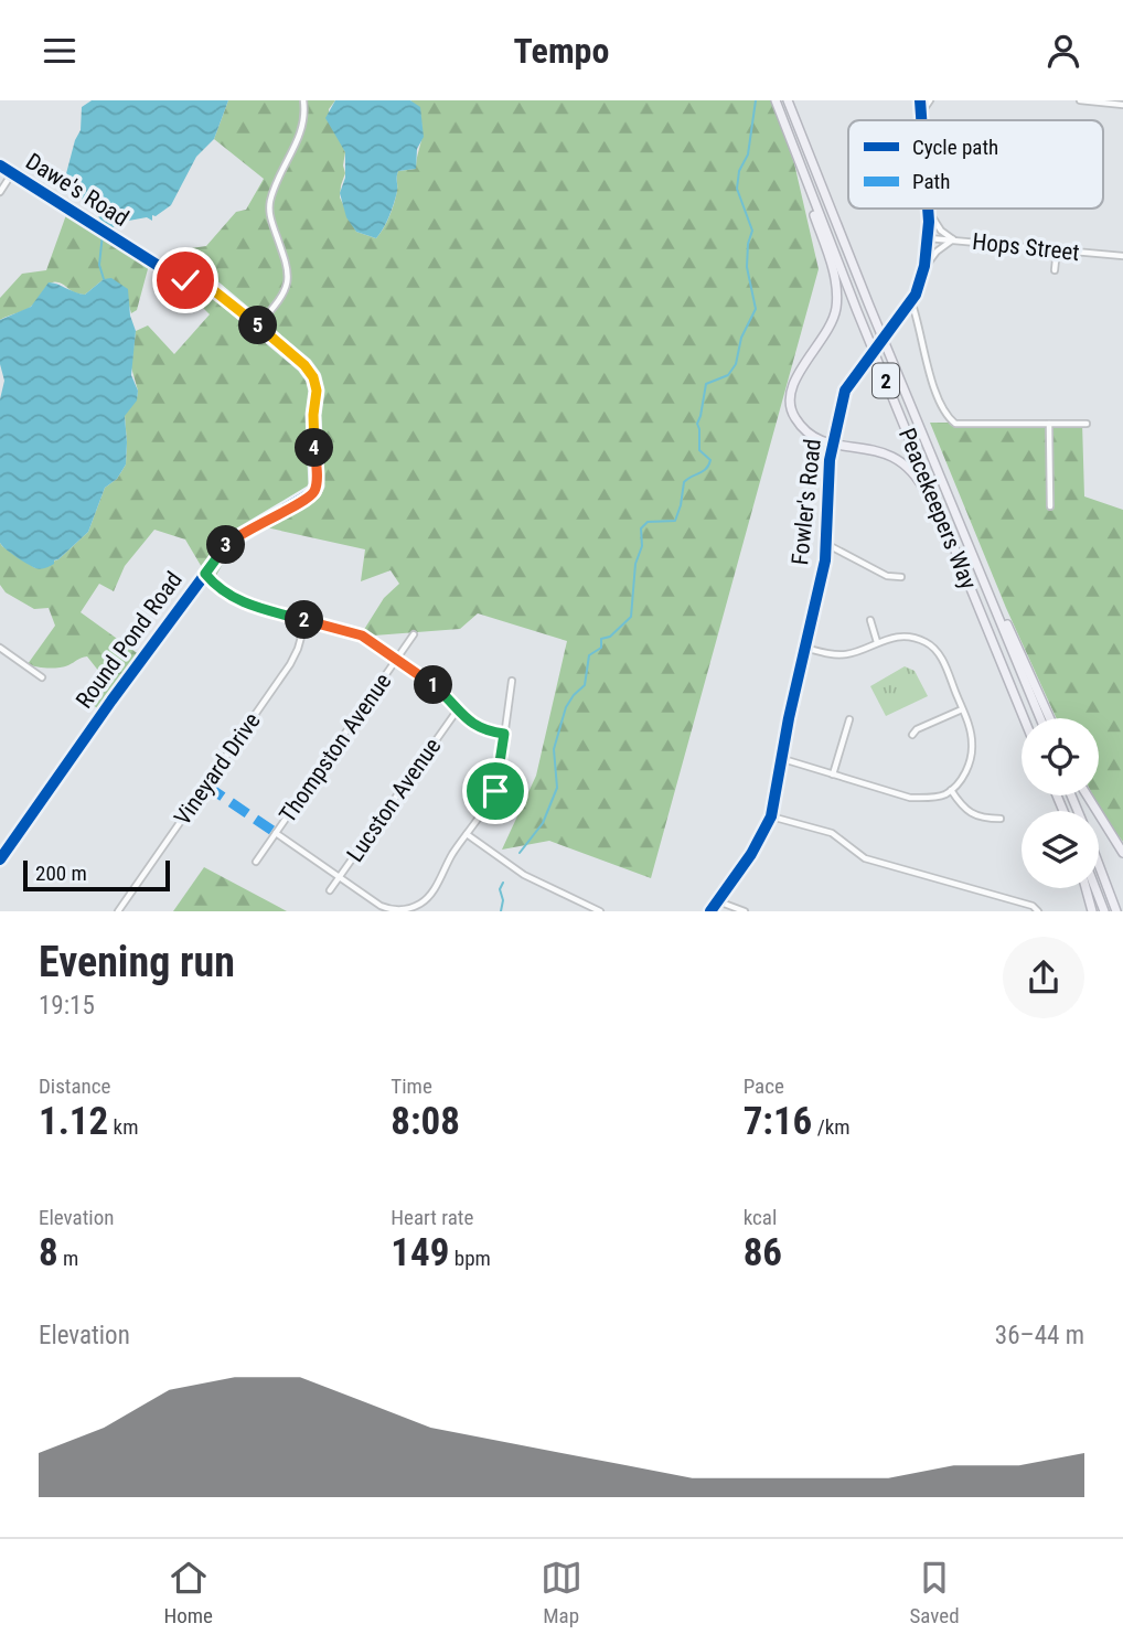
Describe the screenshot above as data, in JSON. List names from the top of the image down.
{
  "streets": {
    "highway": ["2", "Peacekeepers Way"],
    "street": [
      "Dawe's Road",
      "Hops Street",
      "Fowler's Road",
      "Round Pond Road",
      "Thompston Avenue",
      "Vineyard Drive",
      "Lucston Avenue"
    ]
  },
  "crossings": [
    ["Dawe's Road", "Round Pond Road"],
    ["Hops Street", "Fowler's Road"]
  ],
  "legend": ["Cycle path", "Path"],
  "scale_bar": "200 m",
  "page": {
    "header": "Tempo",
    "pins": [
      "5",
      "4",
      "3",
      "2",
      "1"
    ],
    "scale": "200 m",
    "heading": ["Evening run", "19:15"],
    "stats": [
      ["Distance", "1.12 km"],
      ["Time", "8:08"],
      ["Pace", "7:16 /km"],
      ["Elevation", "8 m"],
      ["Heart rate", "149 bpm"],
      ["kcal", "86"]
    ],
    "chart": ["Elevation", "36–44 m"],
    "tabs": ["Home", "Map", "Saved"]
  }
}
